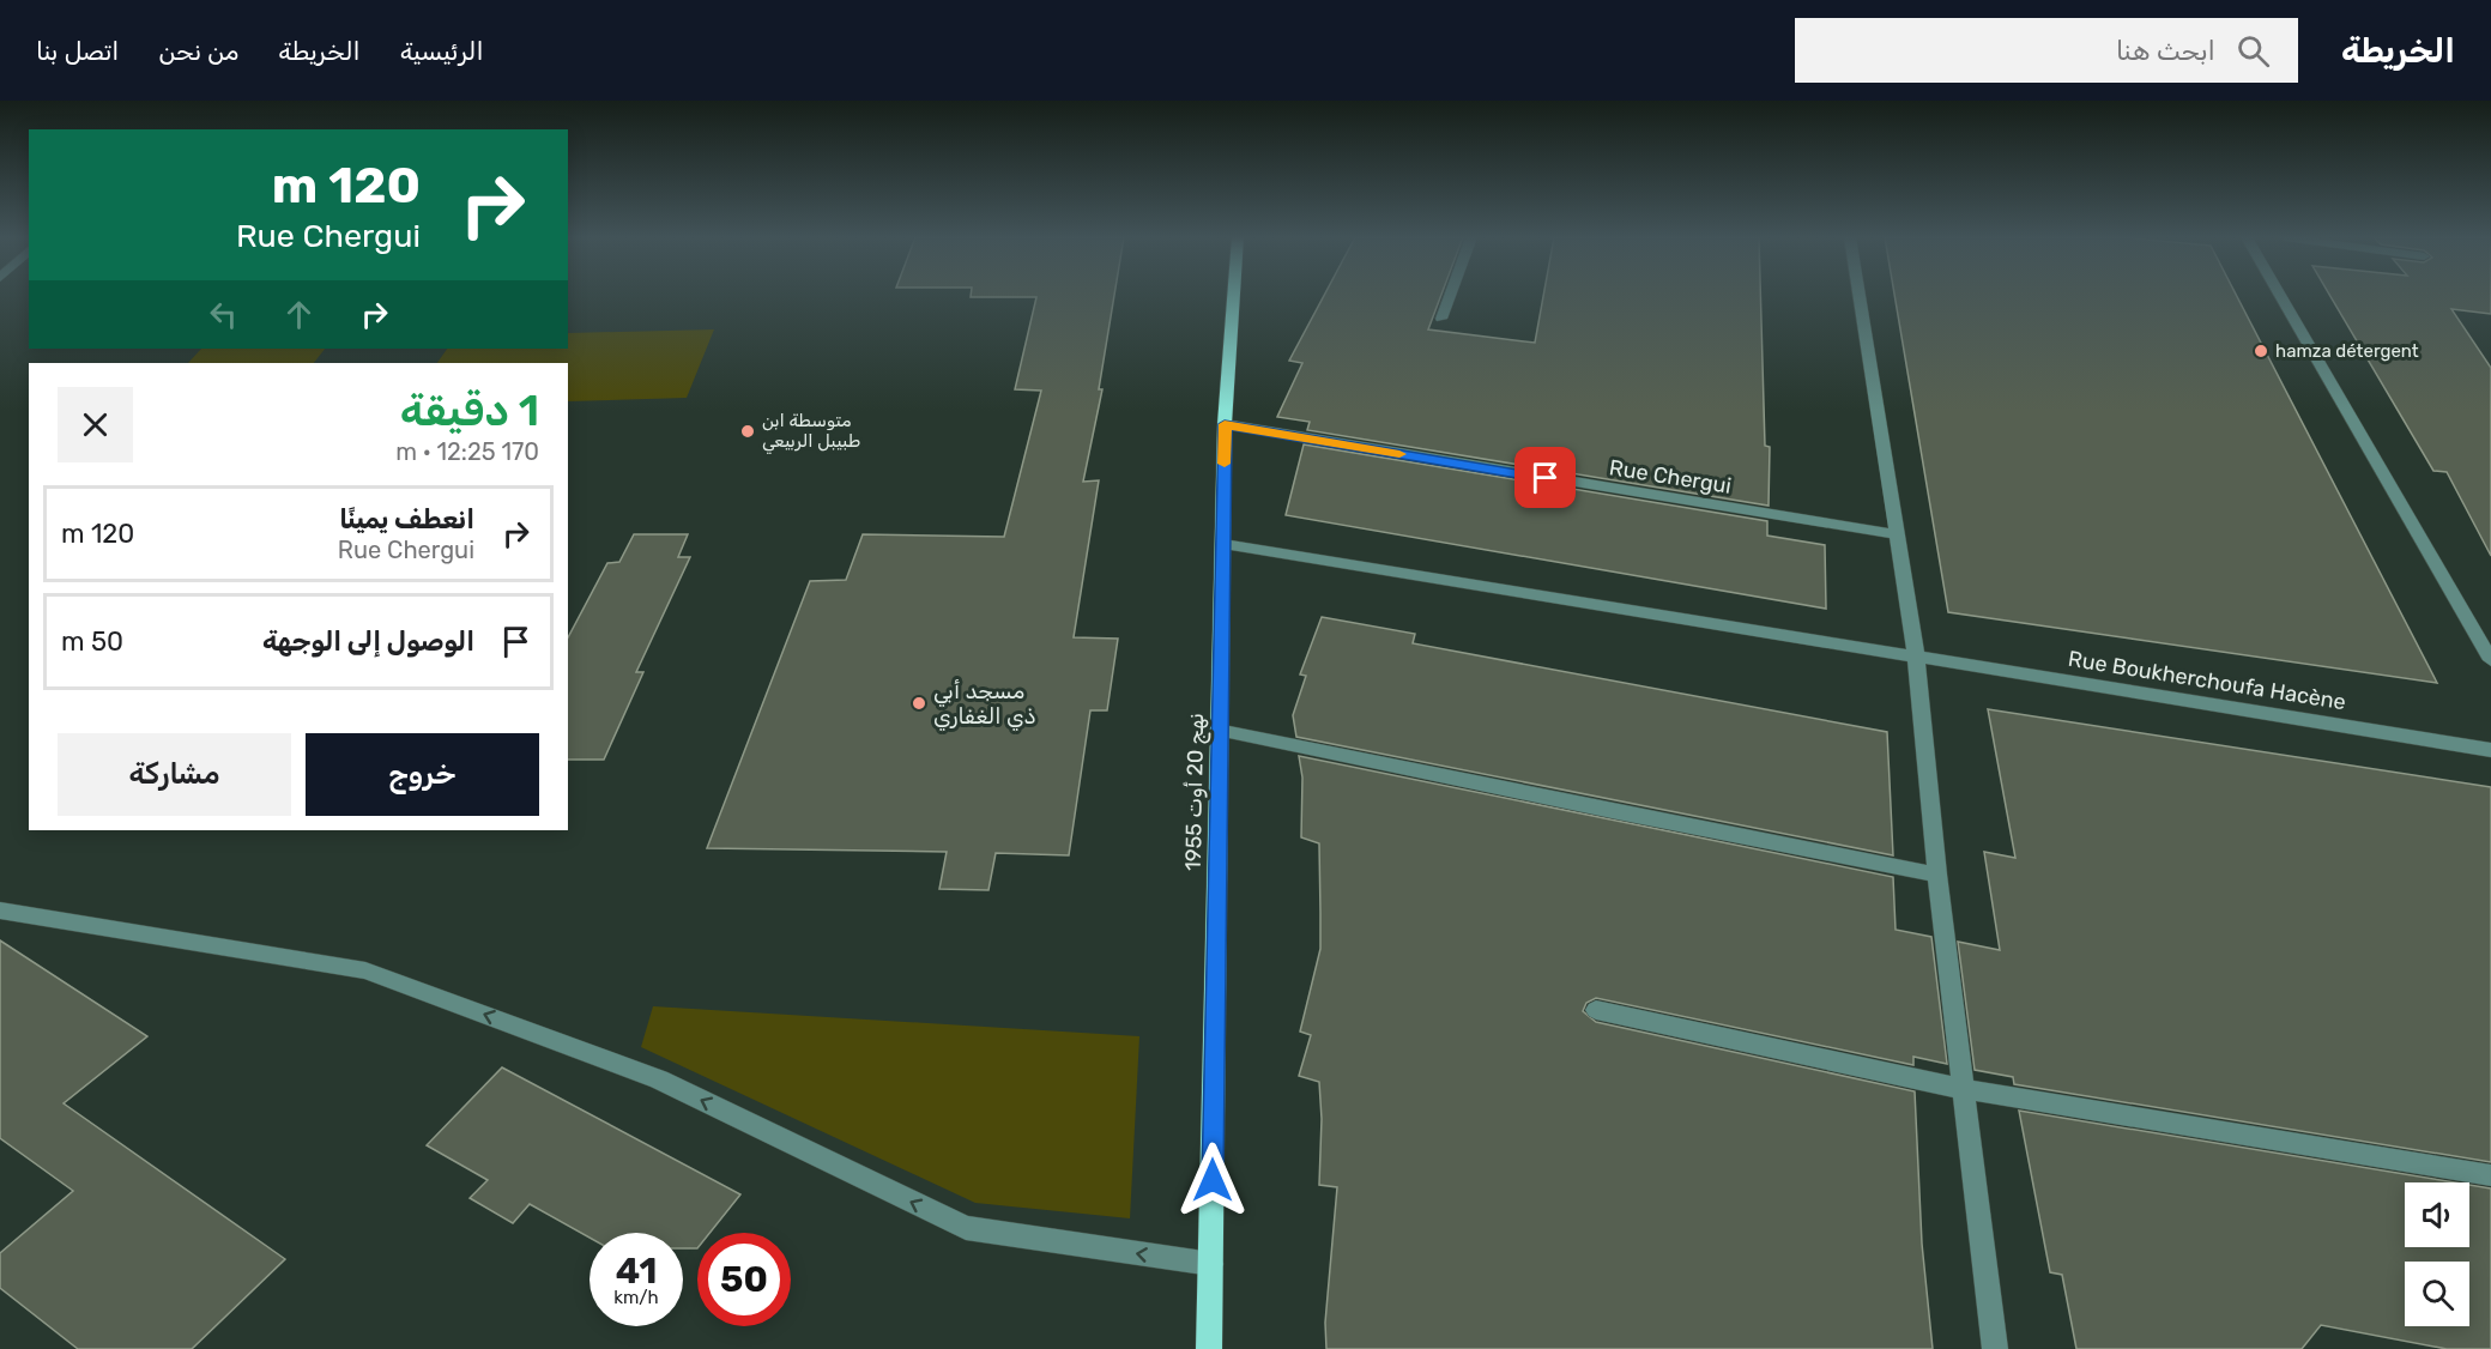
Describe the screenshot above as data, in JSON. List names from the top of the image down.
{
  "streets": {
    "main road": ["نهج 20 أوت 1955"],
    "street": ["Rue Chergui", "Rue Boukherchoufa Hacène"]
  },
  "crossings": [
    ["Rue Chergui", "نهج 20 أوت 1955"],
    ["Rue Boukherchoufa Hacène", "نهج 20 أوت 1955"]
  ],
  "places": ["hamza détergent", "متوسطة ابن طبيبل الربيعي", "مسجد أبي ذي الغفاري"],
  "page": {
    "header": "الخريطة",
    "search": "ابحث هنا",
    "nav": [
      "الرئيسية",
      "الخريطة",
      "من نحن",
      "اتصل بنا"
    ],
    "turn": ["120 m", "Rue Chergui"],
    "heading": ["1 دقيقة", "170 m · 12:25"],
    "list": [
      {
        "name": "انعطف يمينًا",
        "note": "Rue Chergui",
        "value": "120 m"
      },
      {
        "name": "الوصول إلى الوجهة",
        "value": "50 m"
      }
    ],
    "buttons": ["خروج", "مشاركة"],
    "speed": "41 km/h",
    "limit": "50"
  }
}
